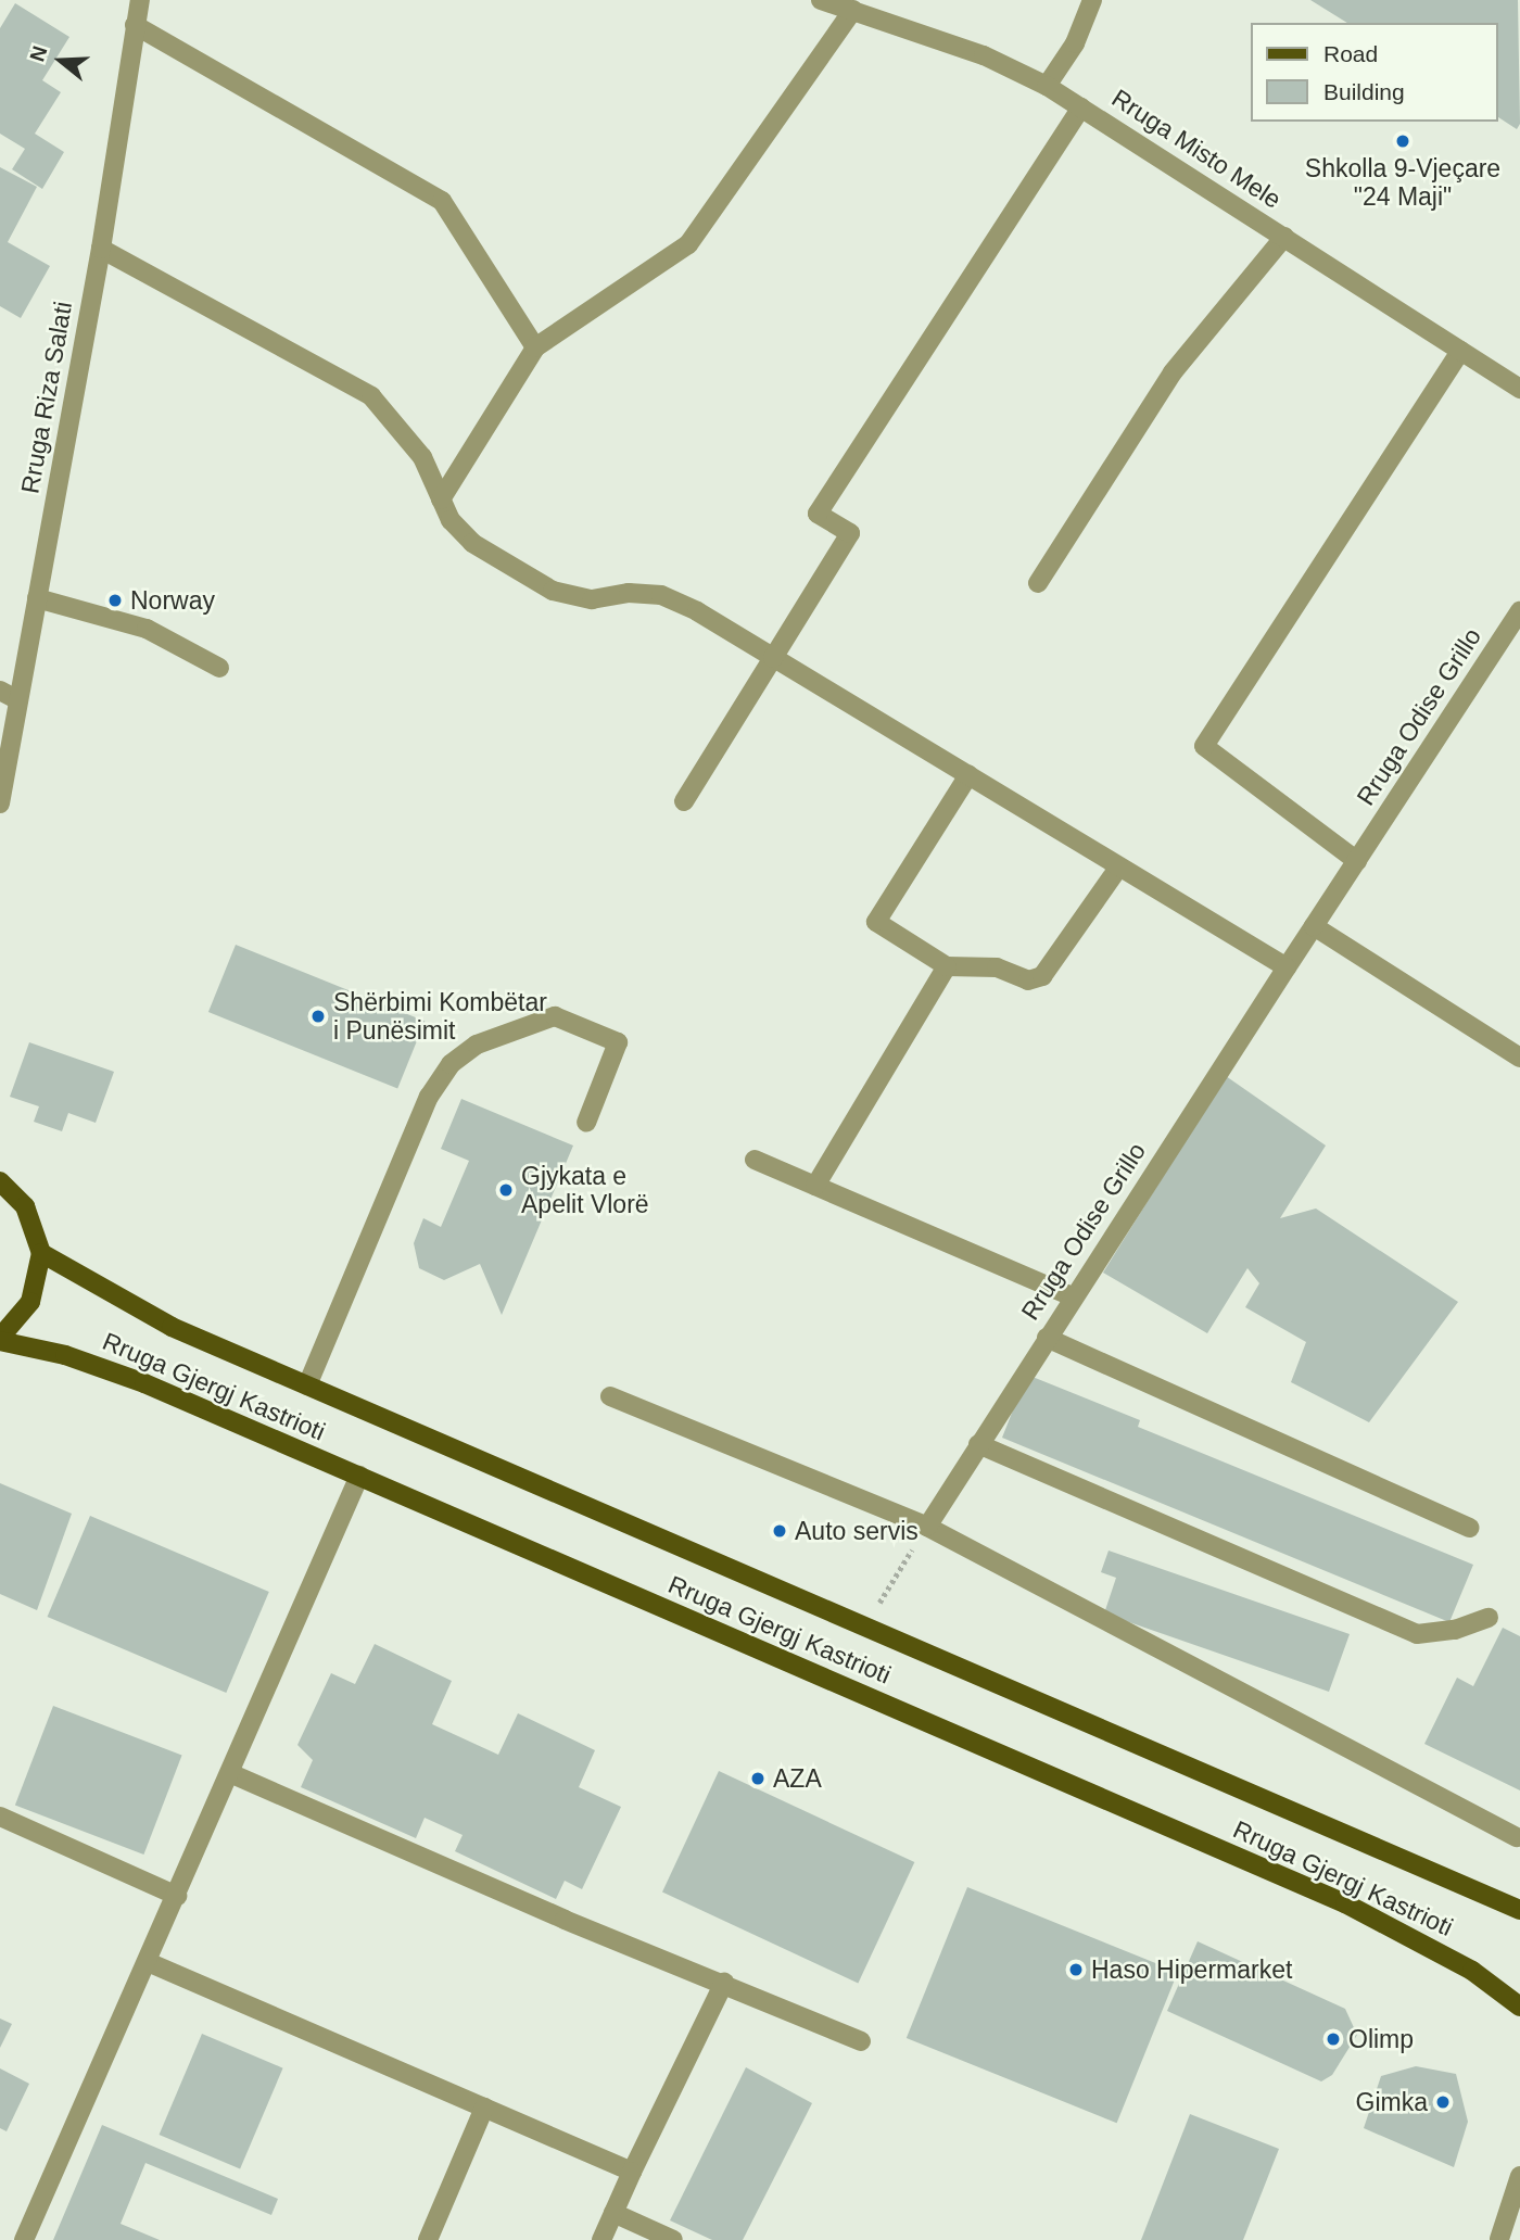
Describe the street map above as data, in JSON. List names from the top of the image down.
{
  "streets": {
    "main road": ["Rruga Gjergj Kastrioti"],
    "street": ["Rruga Misto Mele", "Rruga Riza Salati", "Rruga Odise Grillo"]
  },
  "places": [
    "Shkolla 9-Vjeçare \"24 Maji\"",
    "Norway",
    "Shërbimi Kombëtar i Punësimit",
    "Gjykata e Apelit Vlorë",
    "Auto servis",
    "AZA",
    "Haso Hipermarket",
    "Olimp",
    "Gimka"
  ],
  "legend": ["Road", "Building"],
  "north": "left"
}
